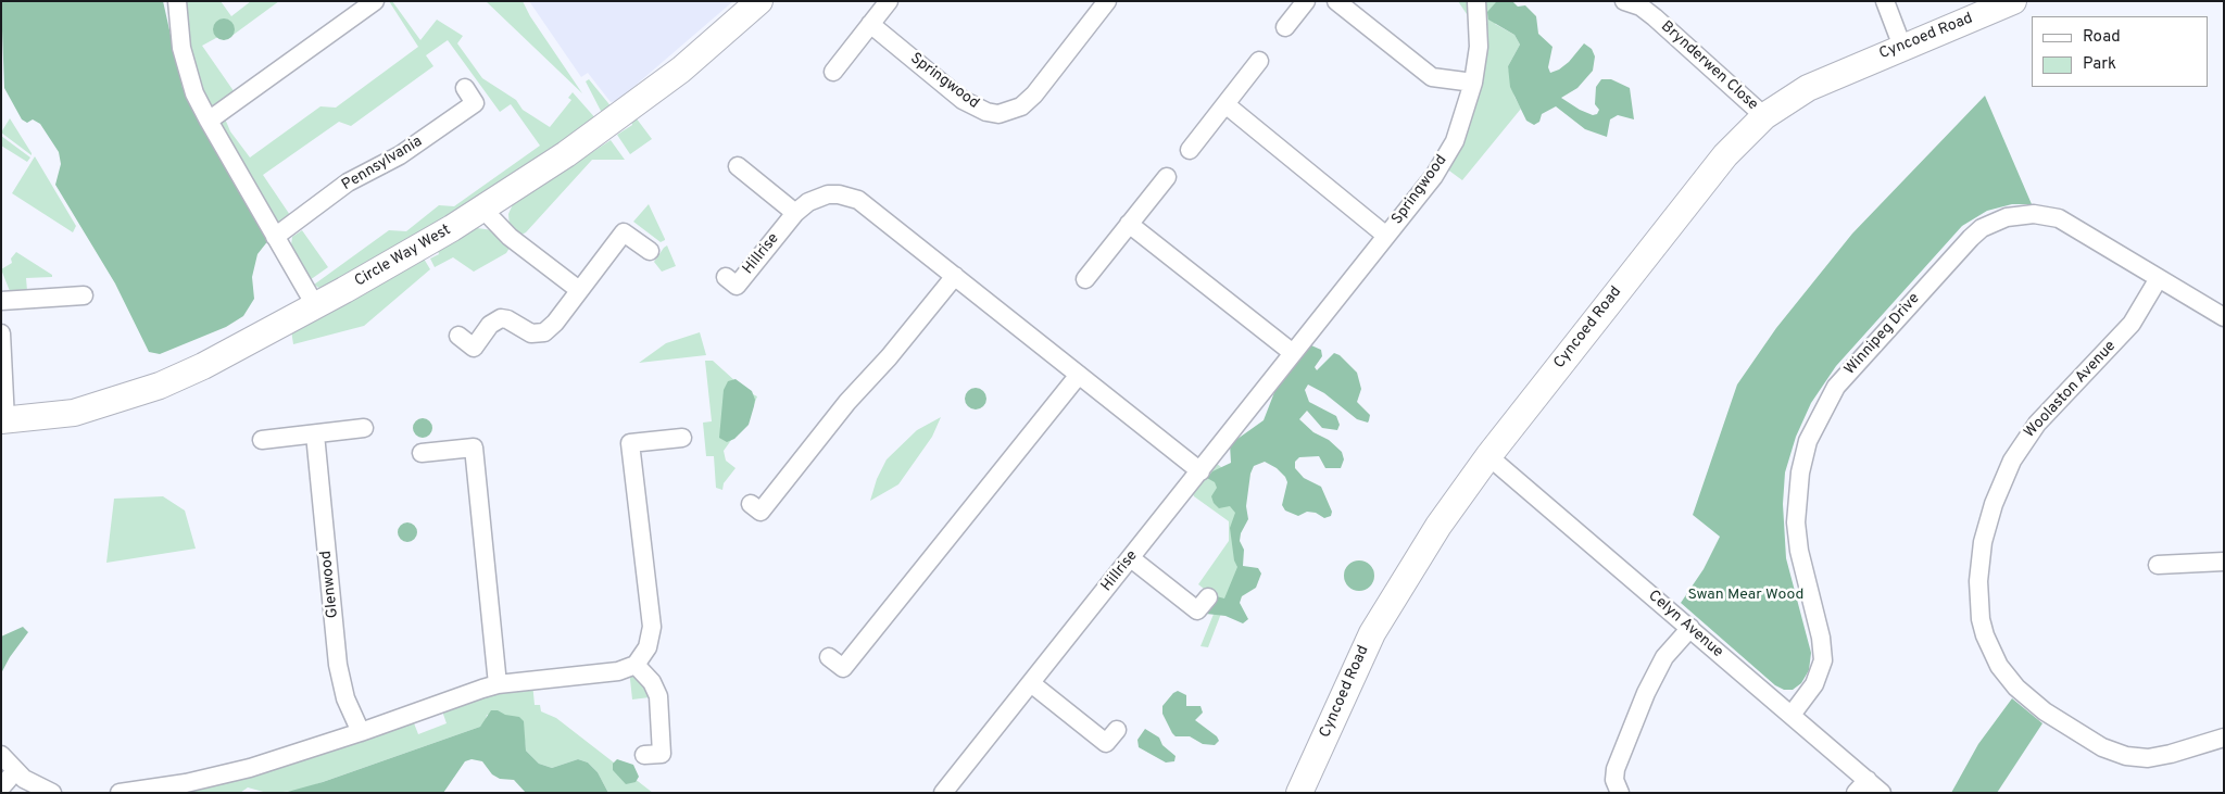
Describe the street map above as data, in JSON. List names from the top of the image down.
{
  "streets": {
    "street": [
      "Cyncoed Road",
      "Brynderwen Close",
      "Springwood",
      "Pennsylvania",
      "Hillrise",
      "Circle Way West",
      "Winnipeg Drive",
      "Woolaston Avenue",
      "Glenwood",
      "Celyn Avenue"
    ]
  },
  "crossings": [
    ["Cyncoed Road", "Brynderwen Close"],
    ["Cyncoed Road", "Celyn Avenue"],
    ["Springwood", "Hillrise"],
    ["Winnipeg Drive", "Woolaston Avenue"],
    ["Winnipeg Drive", "Celyn Avenue"]
  ],
  "parks": ["Swan Mear Wood"],
  "legend": ["Road", "Park"]
}
